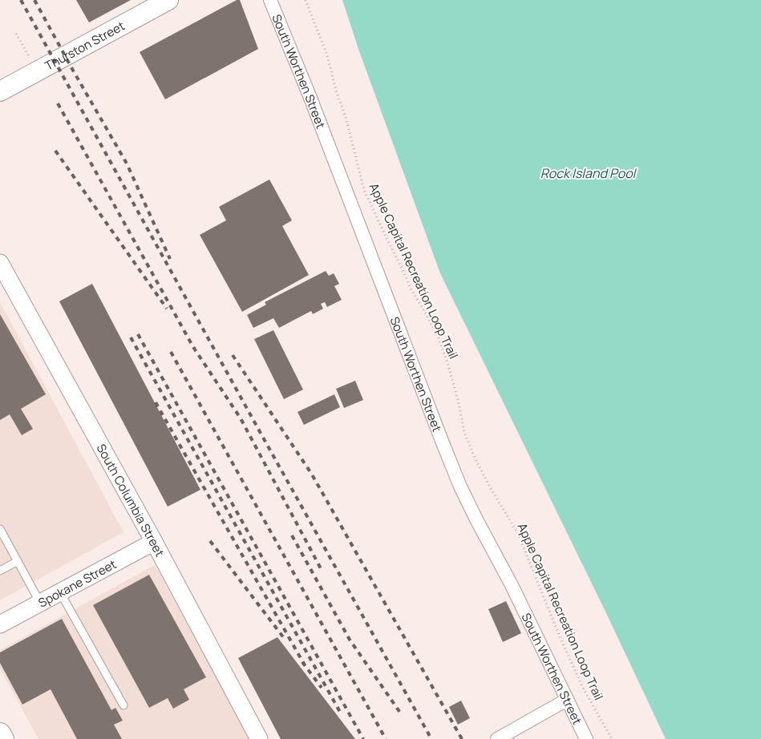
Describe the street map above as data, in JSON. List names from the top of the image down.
{
  "streets": {
    "main road": ["Thurston Street"],
    "street": ["South Worthen Street", "South Columbia Street", "Spokane Street"],
    "path": ["Apple Capital Recreation Loop Trail"]
  },
  "crossings": [
    ["South Columbia Street", "Spokane Street"]
  ],
  "water": ["Rock Island Pool"]
}
